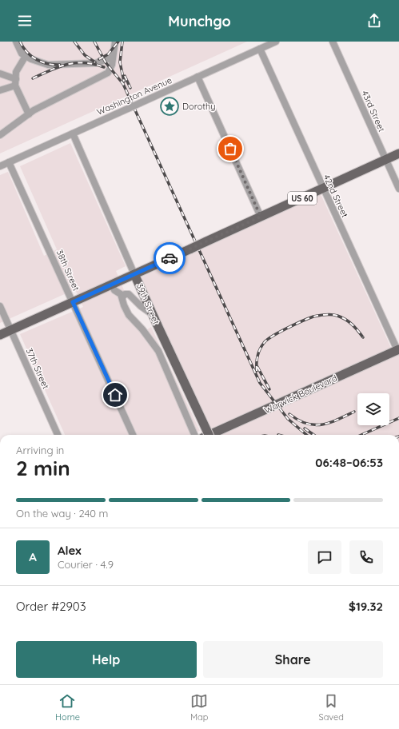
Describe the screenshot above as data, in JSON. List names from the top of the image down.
{
  "streets": {
    "main road": ["US 60", "39th Street", "Warwick Boulevard"],
    "street": [
      "Washington Avenue",
      "43rd Street",
      "42nd Street",
      "38th Street",
      "37th Street"
    ]
  },
  "crossings": [
    ["Washington Avenue", "42nd Street"],
    ["Washington Avenue", "38th Street"],
    ["Washington Avenue", "39th Street"],
    ["43rd Street", "US 60"],
    ["42nd Street", "US 60"],
    ["42nd Street", "Warwick Boulevard"],
    ["US 60", "38th Street"],
    ["US 60", "39th Street"],
    ["US 60", "37th Street"]
  ],
  "places": {
    "place": ["Dorothy"]
  },
  "page": {
    "header": "Munchgo",
    "heading": ["2 min", "Arriving in", "06:48–06:53"],
    "panel": [
      "Alex",
      "Courier · 4.9",
      "Order #2903",
      "$19.32"
    ],
    "bar": "On the way · 240 m",
    "round": "A",
    "buttons": ["Help", "Share"],
    "tabs": ["Home", "Map", "Saved"]
  }
}
